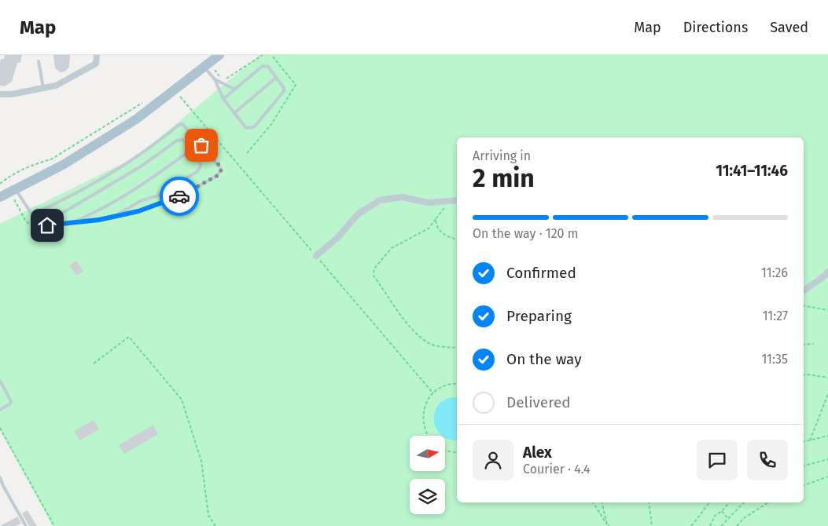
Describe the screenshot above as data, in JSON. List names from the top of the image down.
{
  "north": "right",
  "page": {
    "header": "Map",
    "nav": ["Map", "Directions", "Saved"],
    "heading": ["2 min", "Arriving in", "11:41–11:46"],
    "panel": ["Alex", "Courier · 4.4"],
    "bar": "On the way · 120 m",
    "list": [
      ["Confirmed", "11:26"],
      ["Preparing", "11:27"],
      ["On the way", "11:35"],
      "Delivered"
    ]
  }
}
